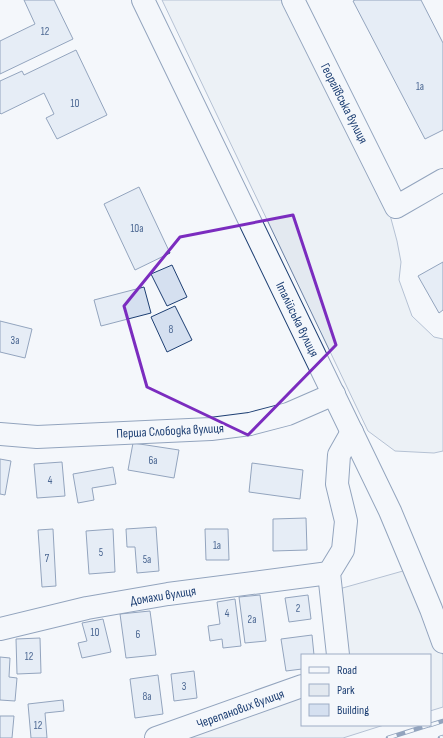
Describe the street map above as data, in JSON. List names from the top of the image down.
{
  "streets": {
    "street": [
      "Георгіївська вулиця",
      "Італійська вулиця",
      "Перша Слободка вулиця",
      "Домахи вулиця",
      "Черепанових вулиця"
    ]
  },
  "crossings": [
    ["Італійська вулиця", "Перша Слободка вулиця"]
  ],
  "house_numbers": [
    "12",
    "1а",
    "10",
    "10а",
    "8",
    "3а",
    "6а",
    "4",
    "1а",
    "5",
    "7",
    "5а",
    "2",
    "4",
    "2а",
    "10",
    "6",
    "12",
    "3",
    "8а",
    "12"
  ],
  "legend": ["Road", "Park", "Building"]
}
